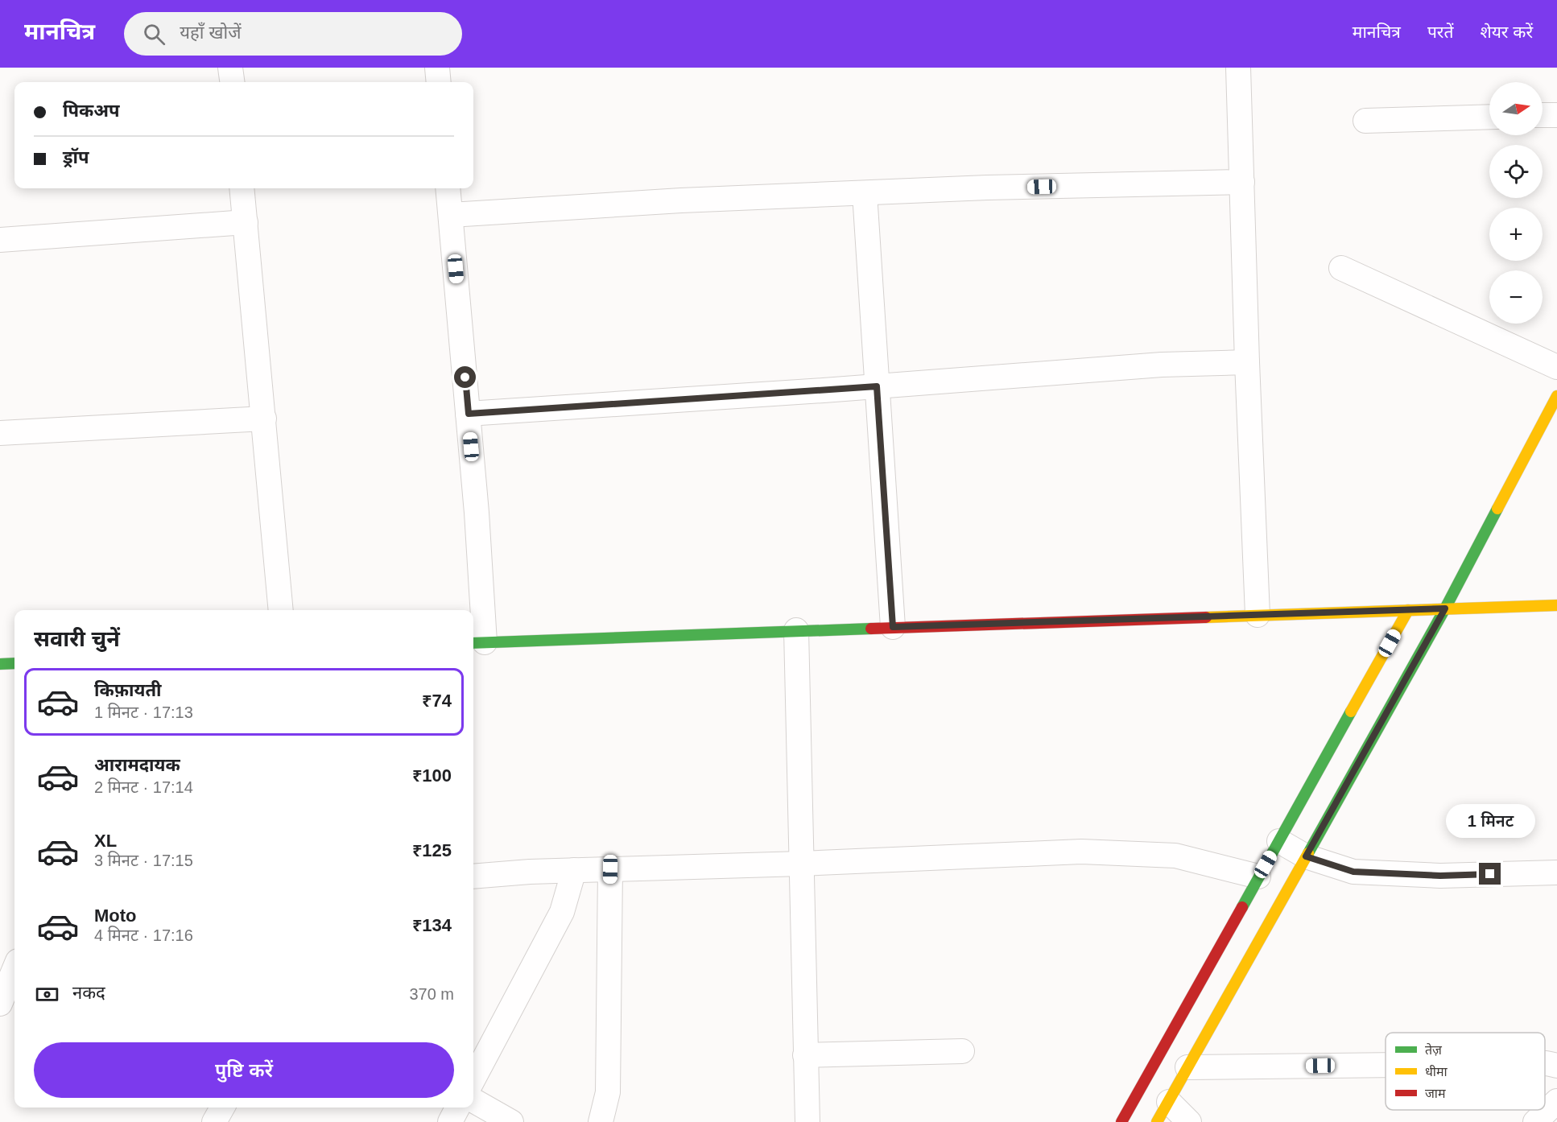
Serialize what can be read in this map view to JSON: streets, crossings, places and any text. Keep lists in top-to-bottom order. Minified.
{"legend":["तेज़","धीमा","जाम"],"north":"right","page":{"header":"मानचित्र","search":"यहाँ खोजें","nav":["मानचित्र","परतें","शेयर करें"],"map_buttons":["+","−"],"banner":["पिकअप","ड्रॉप"],"heading":"सवारी चुनें","list":[{"name":"किफ़ायती","note":"1 मिनट · 17:13","value":"₹74"},{"name":"आरामदायक","note":"2 मिनट · 17:14","value":"₹100"},{"name":"XL","note":"3 मिनट · 17:15","value":"₹125"},{"name":"Moto","note":"4 मिनट · 17:16","value":"₹134"}],"bubble":"1 मिनट","pay":["नकद","370 m"],"buttons":"पुष्टि करें"}}
